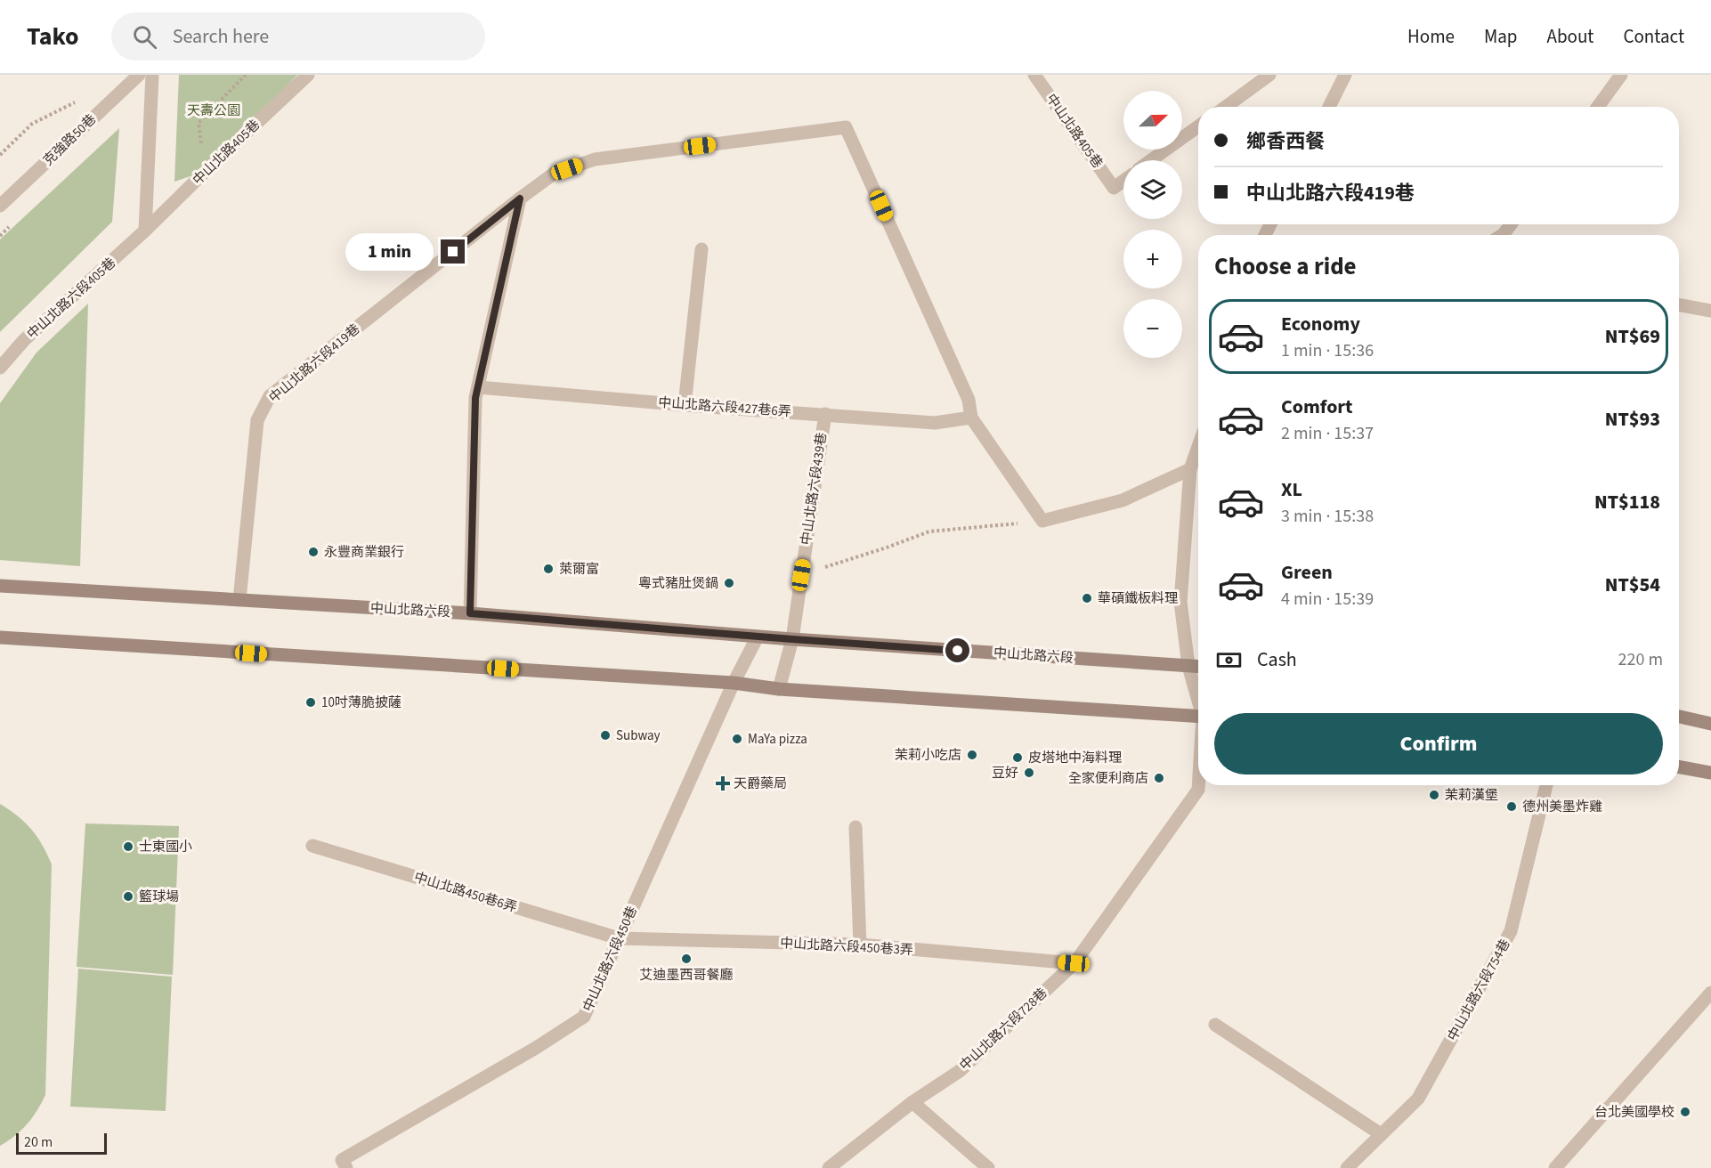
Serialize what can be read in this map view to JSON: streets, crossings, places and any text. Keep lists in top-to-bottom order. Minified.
{"streets":{"main road":["中山北路六段"],"street":["中山北路405巷","克強路50巷","中山北路六段405巷","中山北路六段419巷","中山北路六段427巷6弄","中山北路六段439巷","中山北路450巷6弄","中山北路六段450巷3弄","中山北路六段450巷","中山北路六段754巷","中山北路六段728巷"]},"crossings":[["中山北路405巷","中山北路六段405巷"],["中山北路六段419巷","中山北路六段427巷6弄"],["中山北路六段419巷","中山北路六段"],["中山北路六段427巷6弄","中山北路六段439巷"],["中山北路六段439巷","中山北路六段"],["中山北路六段","中山北路六段450巷"],["中山北路450巷6弄","中山北路六段450巷3弄"],["中山北路450巷6弄","中山北路六段450巷"],["中山北路六段450巷3弄","中山北路六段450巷"],["中山北路六段450巷3弄","中山北路六段728巷"]],"parks":["天壽公園"],"places":{"other":["永豐商業銀行","萊爾富","粵式豬肚煲鍋","華碩鐵板料理","10吋薄脆披薩","Subway","MaYa pizza","茉莉小吃店","皮塔地中海料理","豆好","全家便利商店","茉莉漢堡","德州美墨炸雞","士東國小","籃球場","艾迪墨西哥餐廳","台北美國學校"],"health":["天爵藥局"]},"scale_bar":"20 m","north":"right","page":{"header":"Tako","search":"Search here","nav":["Home","Map","About","Contact"],"map_buttons":["+","−"],"banner":["鄉香西餐","中山北路六段419巷"],"bubble":"1 min","heading":"Choose a ride","list":[{"name":"Economy","note":"1 min · 15:36","value":"NT$69"},{"name":"Comfort","note":"2 min · 15:37","value":"NT$93"},{"name":"XL","note":"3 min · 15:38","value":"NT$118"},{"name":"Green","note":"4 min · 15:39","value":"NT$54"}],"pay":["Cash","220 m"],"buttons":"Confirm","scale":"20 m"}}
